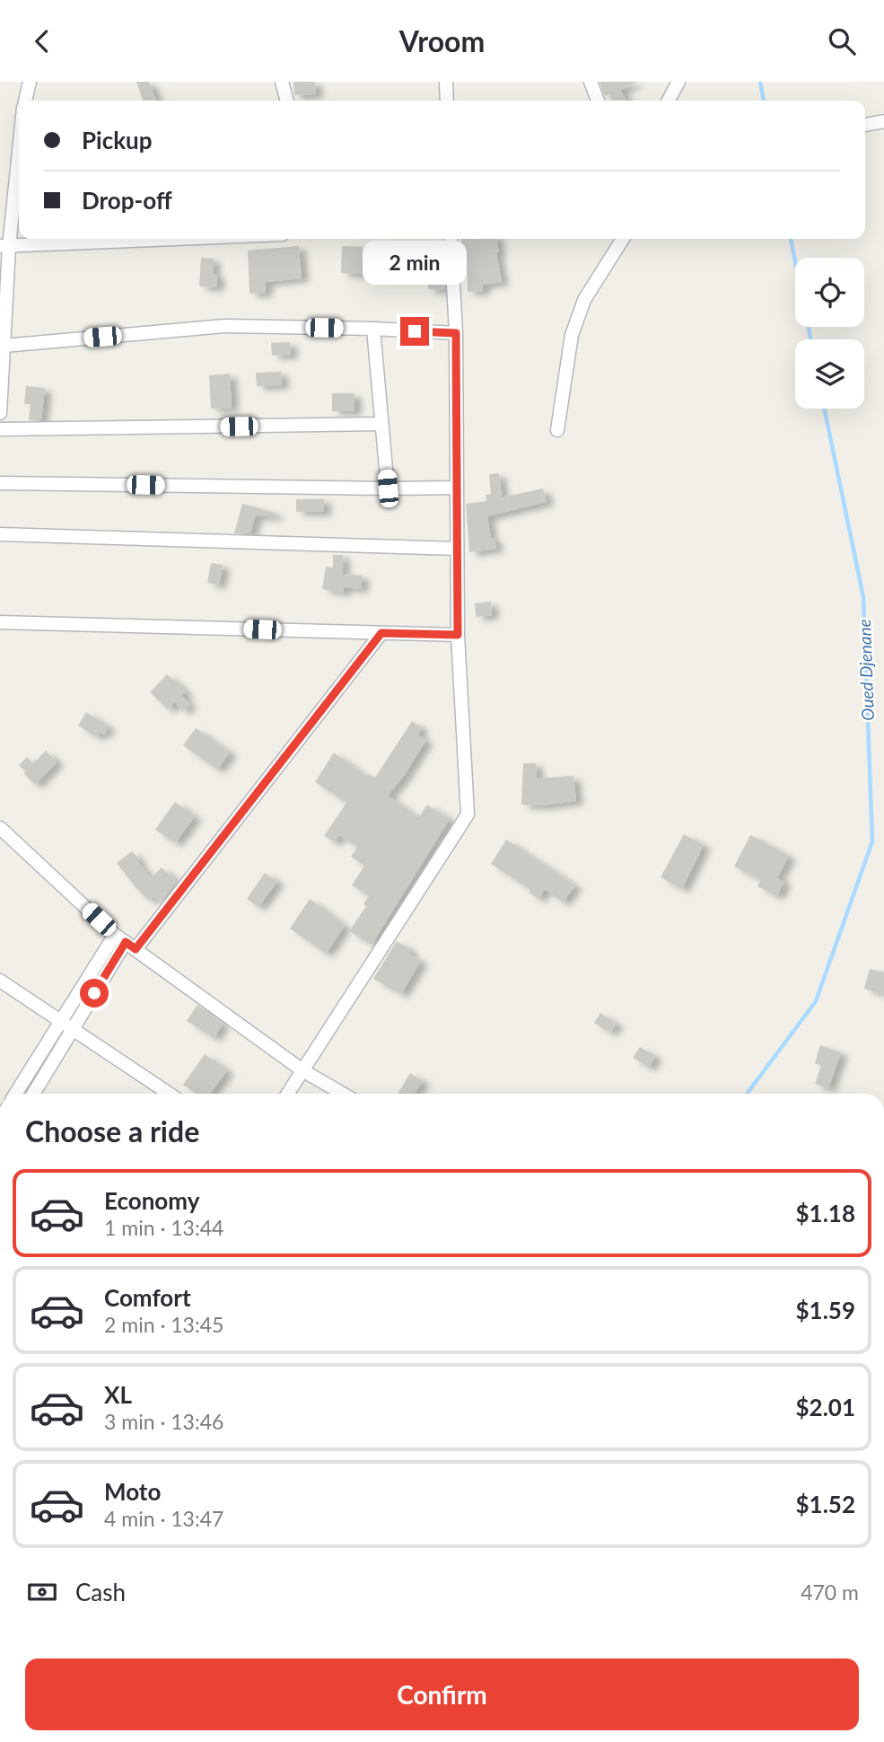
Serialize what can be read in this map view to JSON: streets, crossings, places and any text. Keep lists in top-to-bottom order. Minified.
{"water":["Oued Djenane"],"page":{"header":"Vroom","banner":["Pickup","Drop-off"],"bubble":"2 min","heading":"Choose a ride","list":[{"name":"Economy","note":"1 min · 13:44","value":"$1.18"},{"name":"Comfort","note":"2 min · 13:45","value":"$1.59"},{"name":"XL","note":"3 min · 13:46","value":"$2.01"},{"name":"Moto","note":"4 min · 13:47","value":"$1.52"}],"pay":["Cash","470 m"],"buttons":"Confirm"}}
